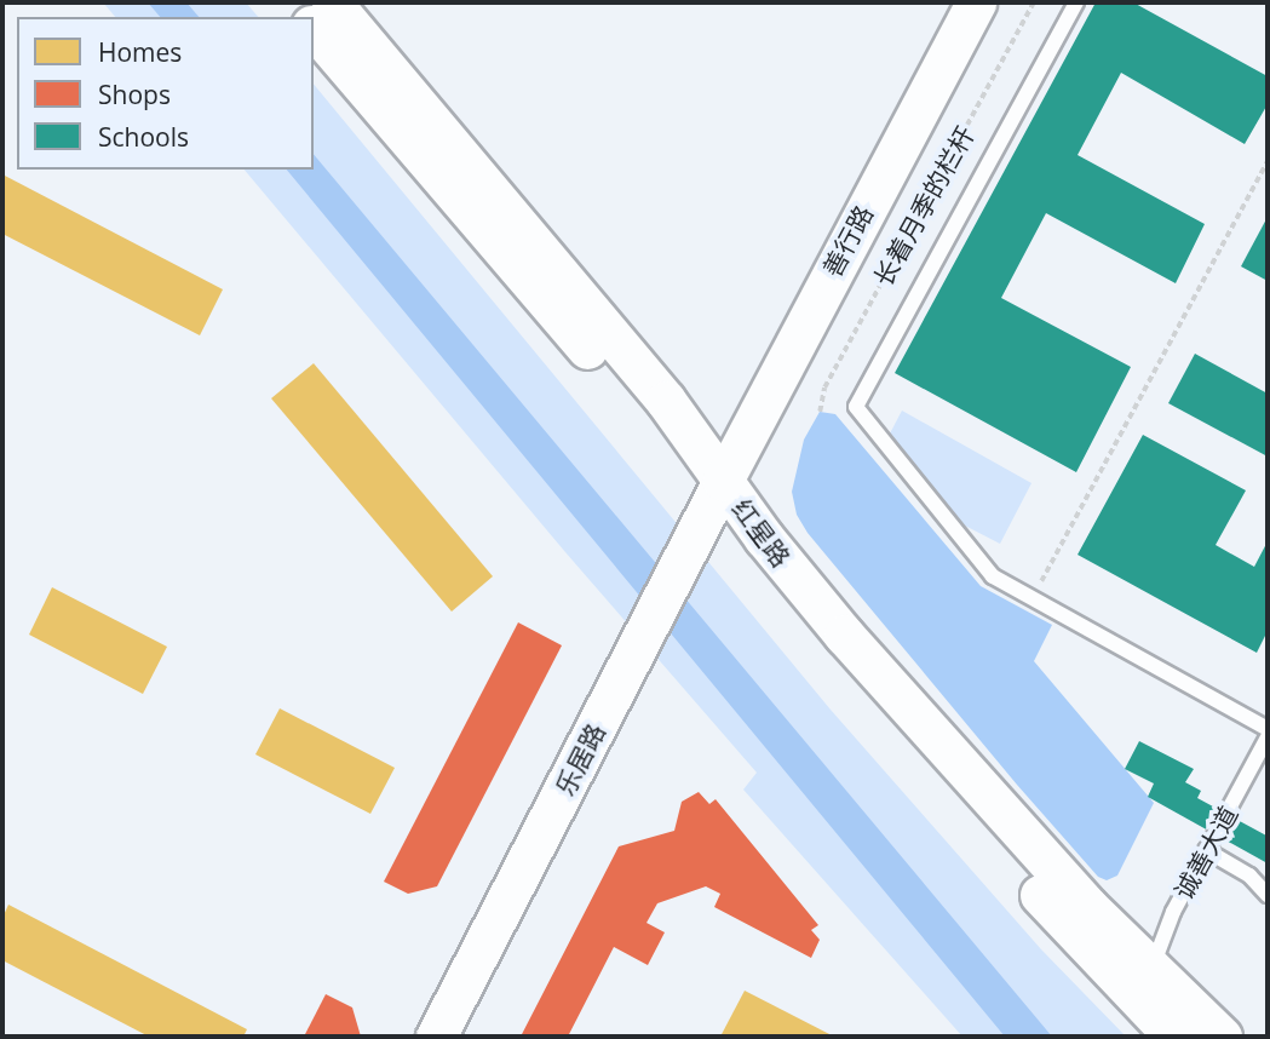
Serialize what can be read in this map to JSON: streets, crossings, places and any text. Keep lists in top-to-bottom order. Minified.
{"streets":{"main road":["善行路","红星路","乐居路"],"lane":["诚善大道"],"path":["长着月季的栏杆"]},"crossings":[["善行路","红星路"],["善行路","乐居路"],["红星路","乐居路"],["红星路","诚善大道"]],"legend":["Homes","Shops","Schools"]}
